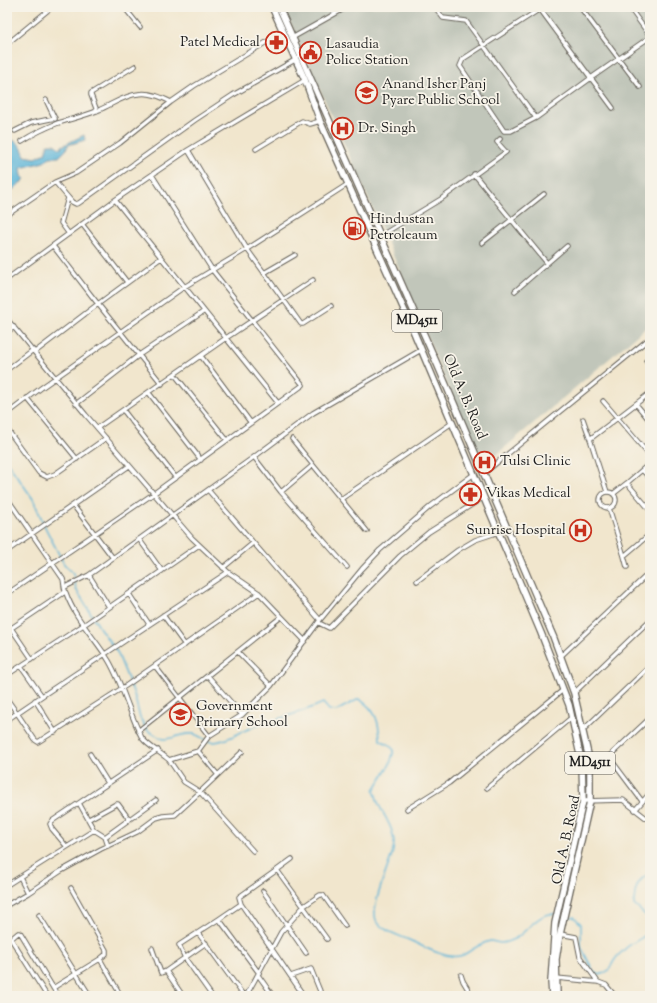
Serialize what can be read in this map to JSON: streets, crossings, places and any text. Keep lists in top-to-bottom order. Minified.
{"streets":{"main road":["MD4511","Old A. B. Road"]},"places":{"pharmacy":["Patel Medical","Vikas Medical"],"public building":["Lasaudia Police Station"],"school or university":["Anand Isher Panj Pyare Public School","Government Primary School"],"hospital":["Dr. Singh","Tulsi Clinic","Sunrise Hospital"],"fuel station":["Hindustan Petroleaum"]}}
